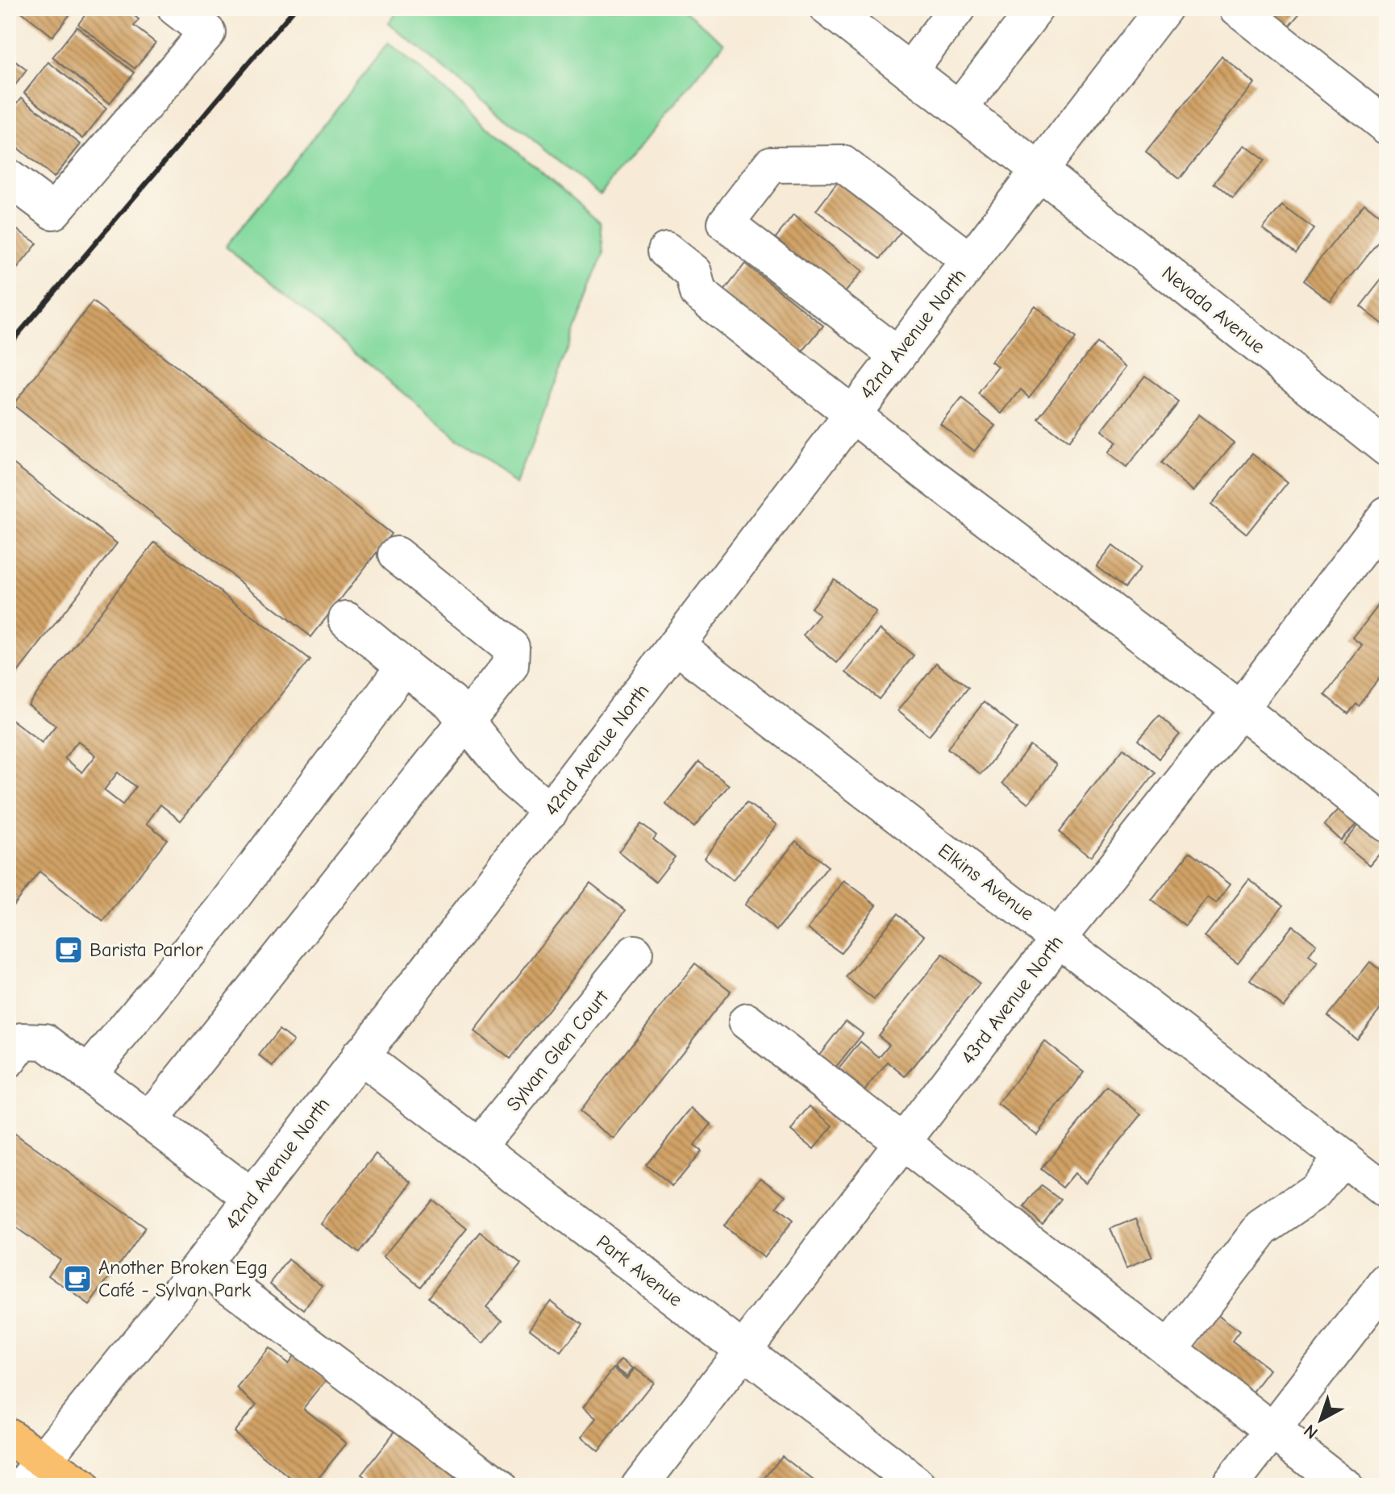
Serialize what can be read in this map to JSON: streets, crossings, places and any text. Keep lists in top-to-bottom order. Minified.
{"streets":{"street":["Nevada Avenue","42nd Avenue North","Elkins Avenue","43rd Avenue North","Sylvan Glen Court","Park Avenue"]},"crossings":[["Nevada Avenue","42nd Avenue North"],["42nd Avenue North","Elkins Avenue"],["42nd Avenue North","Park Avenue"],["Elkins Avenue","43rd Avenue North"],["43rd Avenue North","Park Avenue"],["Sylvan Glen Court","Park Avenue"]],"places":{"cafe":["Barista Parlor","Another Broken Egg Café - Sylvan Park"]},"north":"bottom left"}
